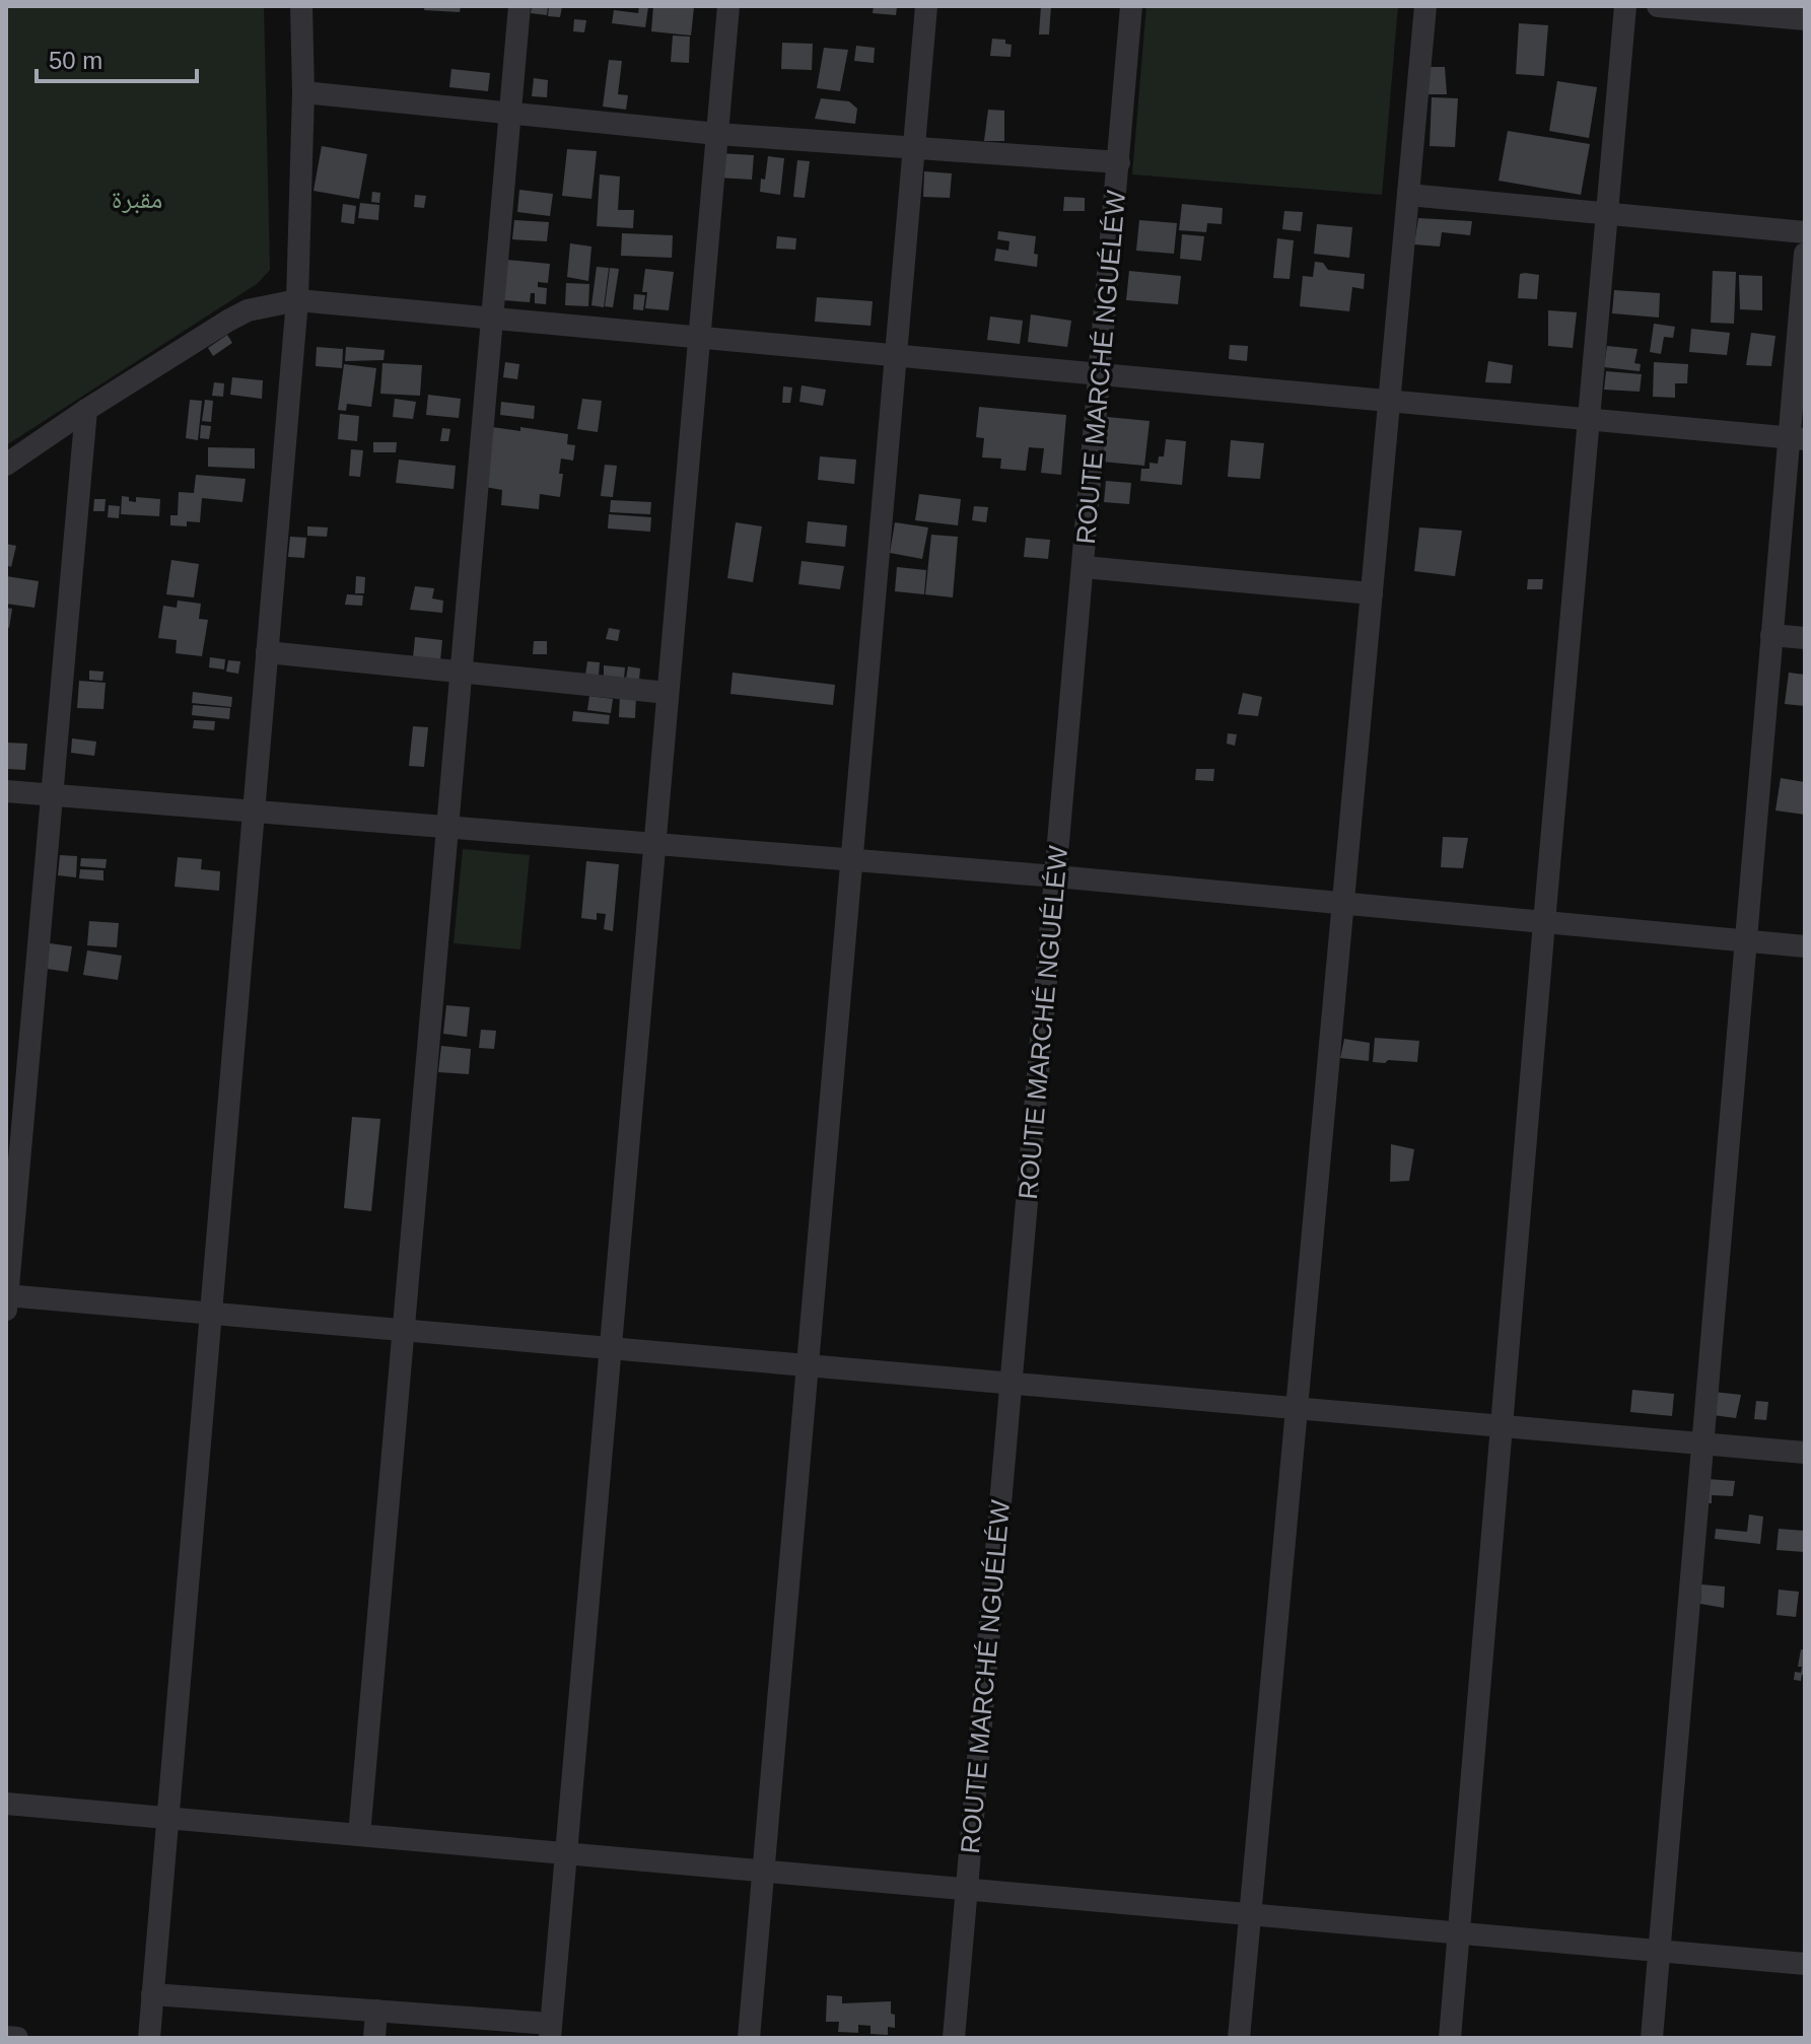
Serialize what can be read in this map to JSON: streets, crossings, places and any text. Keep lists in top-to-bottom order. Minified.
{"streets":{"street":["ROUTE MARCHÉ NGUÉLÉW"]},"parks":["مقبرة"],"scale_bar":"50 m"}
